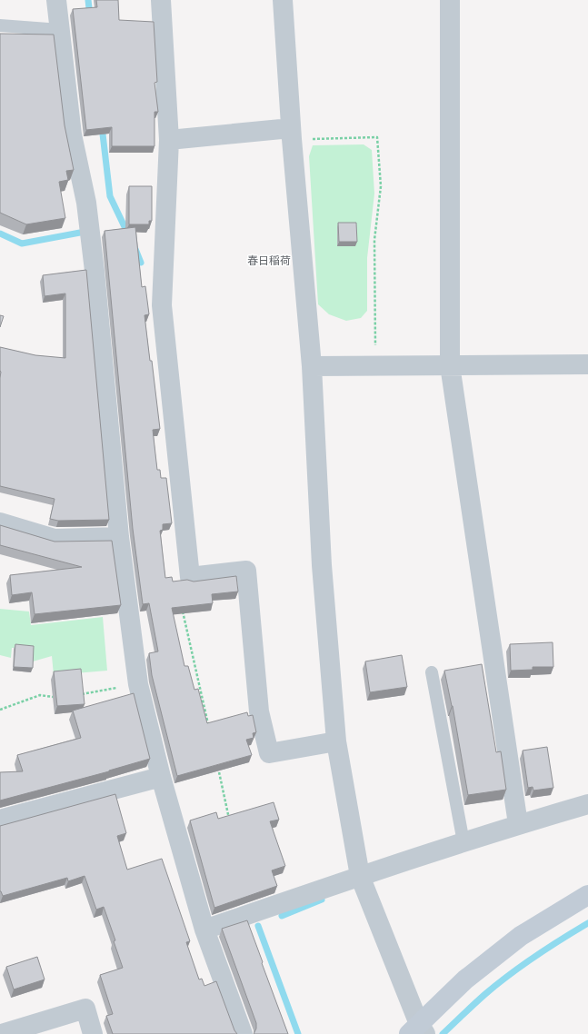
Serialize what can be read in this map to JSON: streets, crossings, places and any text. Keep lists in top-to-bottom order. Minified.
{"districts":["春日稲荷"]}
